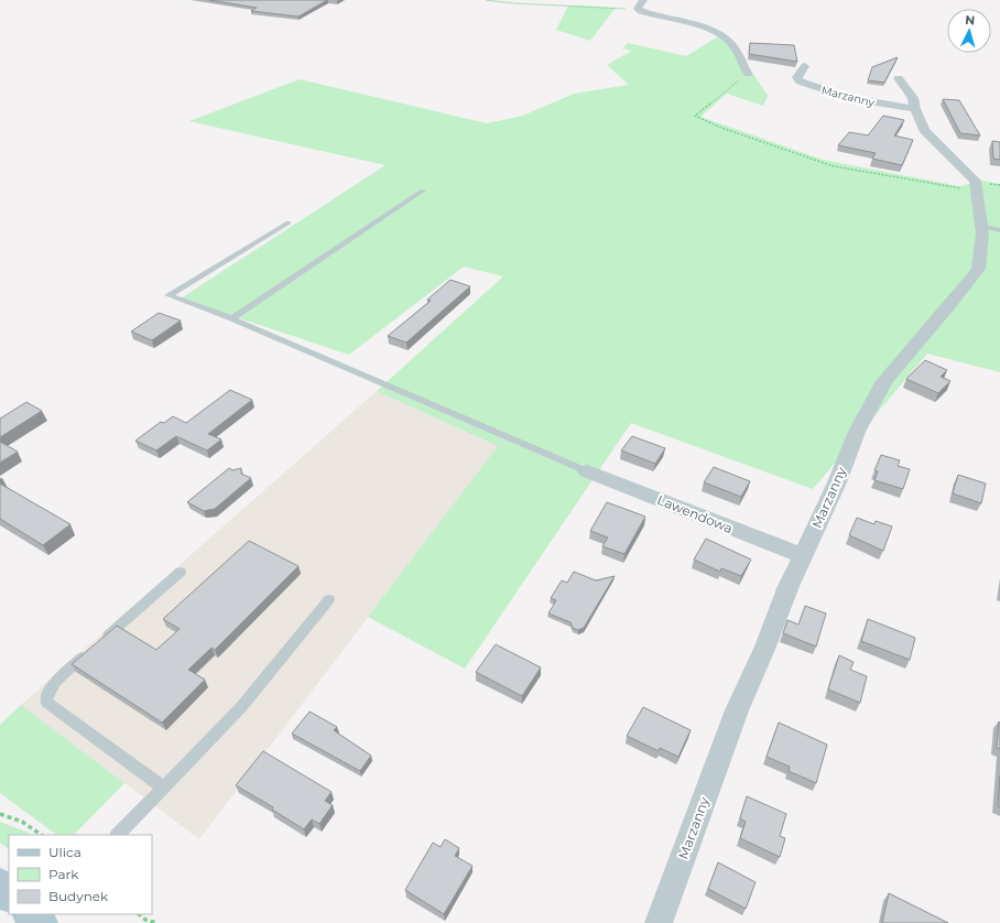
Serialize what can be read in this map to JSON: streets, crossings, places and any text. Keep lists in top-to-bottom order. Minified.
{"streets":{"street":["Marzanny","Lawendowa"]},"crossings":[["Marzanny","Lawendowa"]],"legend":["Ulica","Park","Budynek"],"north":"top"}
